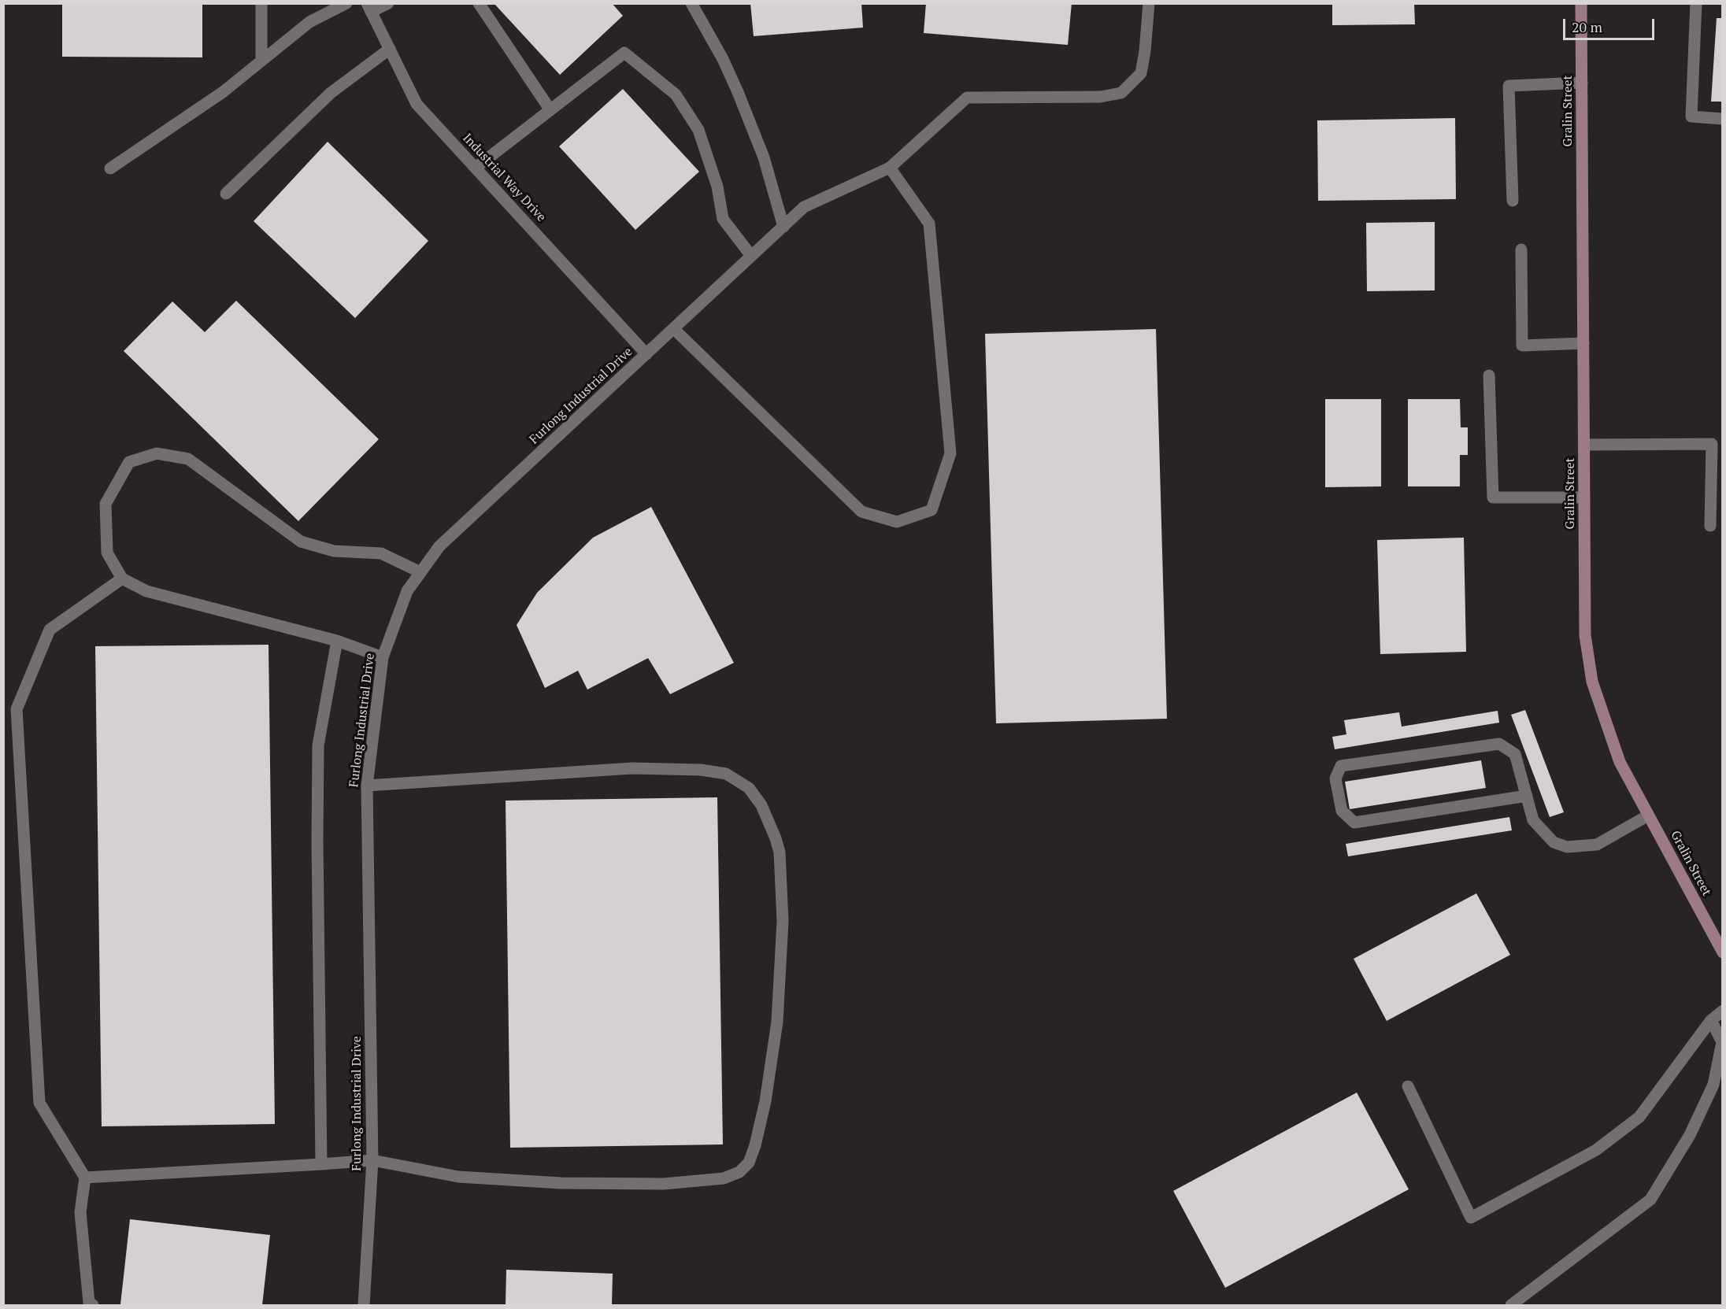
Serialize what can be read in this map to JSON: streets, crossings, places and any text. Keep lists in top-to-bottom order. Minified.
{"streets":{"street":["Gralin Street","Industrial Way Drive","Furlong Industrial Drive"]},"crossings":[["Industrial Way Drive","Furlong Industrial Drive"]],"scale_bar":"20 m"}
